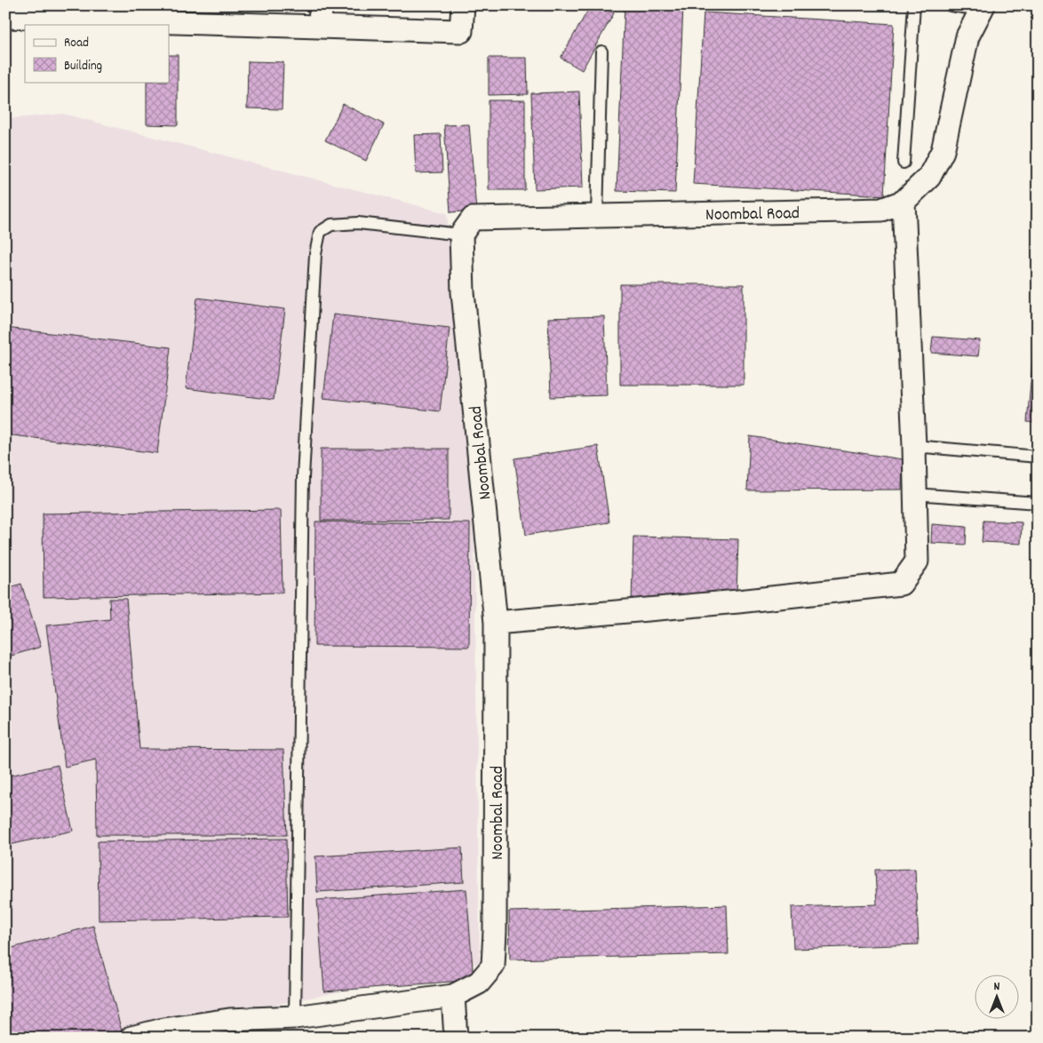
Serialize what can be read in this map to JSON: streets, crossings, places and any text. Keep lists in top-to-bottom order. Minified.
{"streets":{"street":["Noombal Road"]},"legend":["Road","Building"],"north":"top"}
